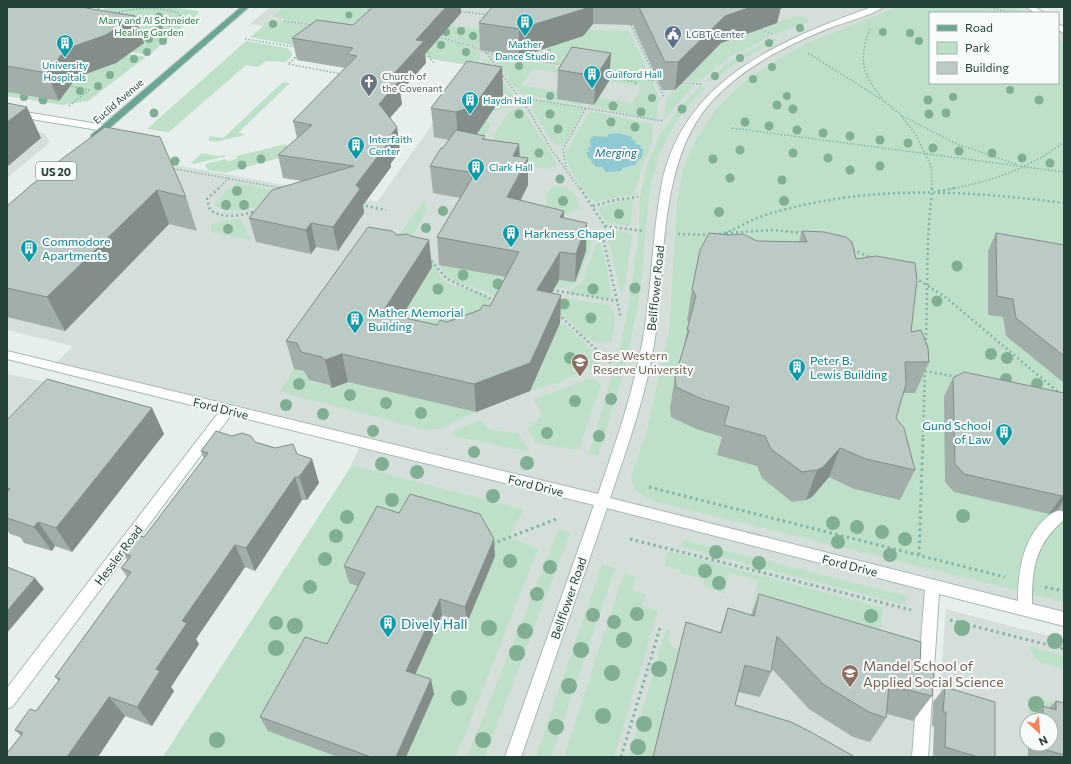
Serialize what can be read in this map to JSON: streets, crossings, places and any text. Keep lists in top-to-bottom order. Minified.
{"streets":{"main road":["Euclid Avenue"],"street":["Bellflower Road","Ford Drive","Hessler Road"]},"crossings":[["Bellflower Road","Ford Drive"],["Ford Drive","Hessler Road"]],"water":["Merging"],"parks":["Mary and Al Schneider Healing Garden"],"places":{"building":["Mather Dance Studio","University Hospitals","Guilford Hall","Haydn Hall","Interfaith Center","Clark Hall","Harkness Chapel","Commodore Apartments","Mather Memorial Building","Peter B. Lewis Building","Gund School of Law","Dively Hall"],"public building":["LGBT Center"],"church":["Church of the Covenant"],"school or university":["Case Western Reserve University","Mandel School of Applied Social Science"]},"legend":["Road","Park","Building"],"north":"bottom right"}
